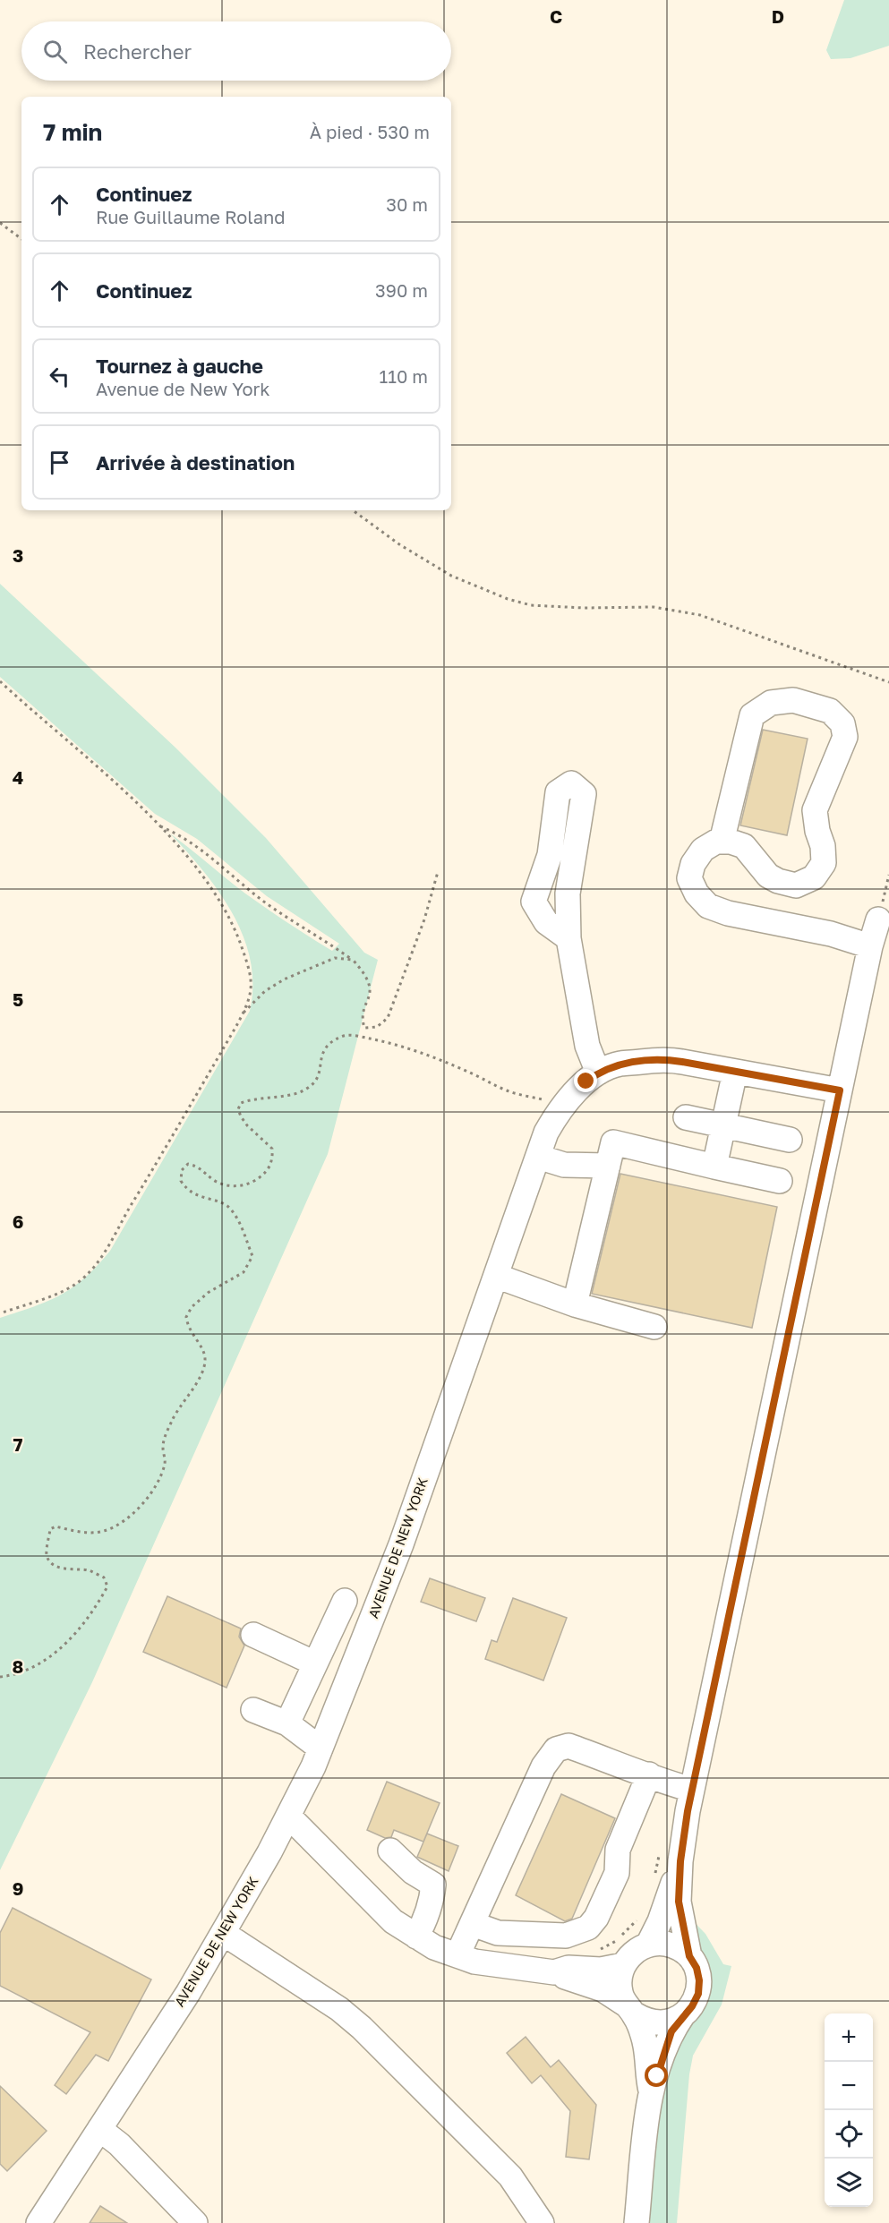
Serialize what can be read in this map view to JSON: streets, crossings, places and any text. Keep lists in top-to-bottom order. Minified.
{"streets":{"street":["AVENUE DE NEW YORK"]},"page":{"search":"Rechercher","heading":["7 min","À pied · 530 m"],"list":[["Continuez","Rue Guillaume Roland","30 m"],["Continuez","390 m"],["Tournez à gauche","Avenue de New York","110 m"],"Arrivée à destination"],"map_buttons":["+","−"]},"grid":{"columns":["C","D"],"rows":["3","4","5","6","7","8","9"]}}
